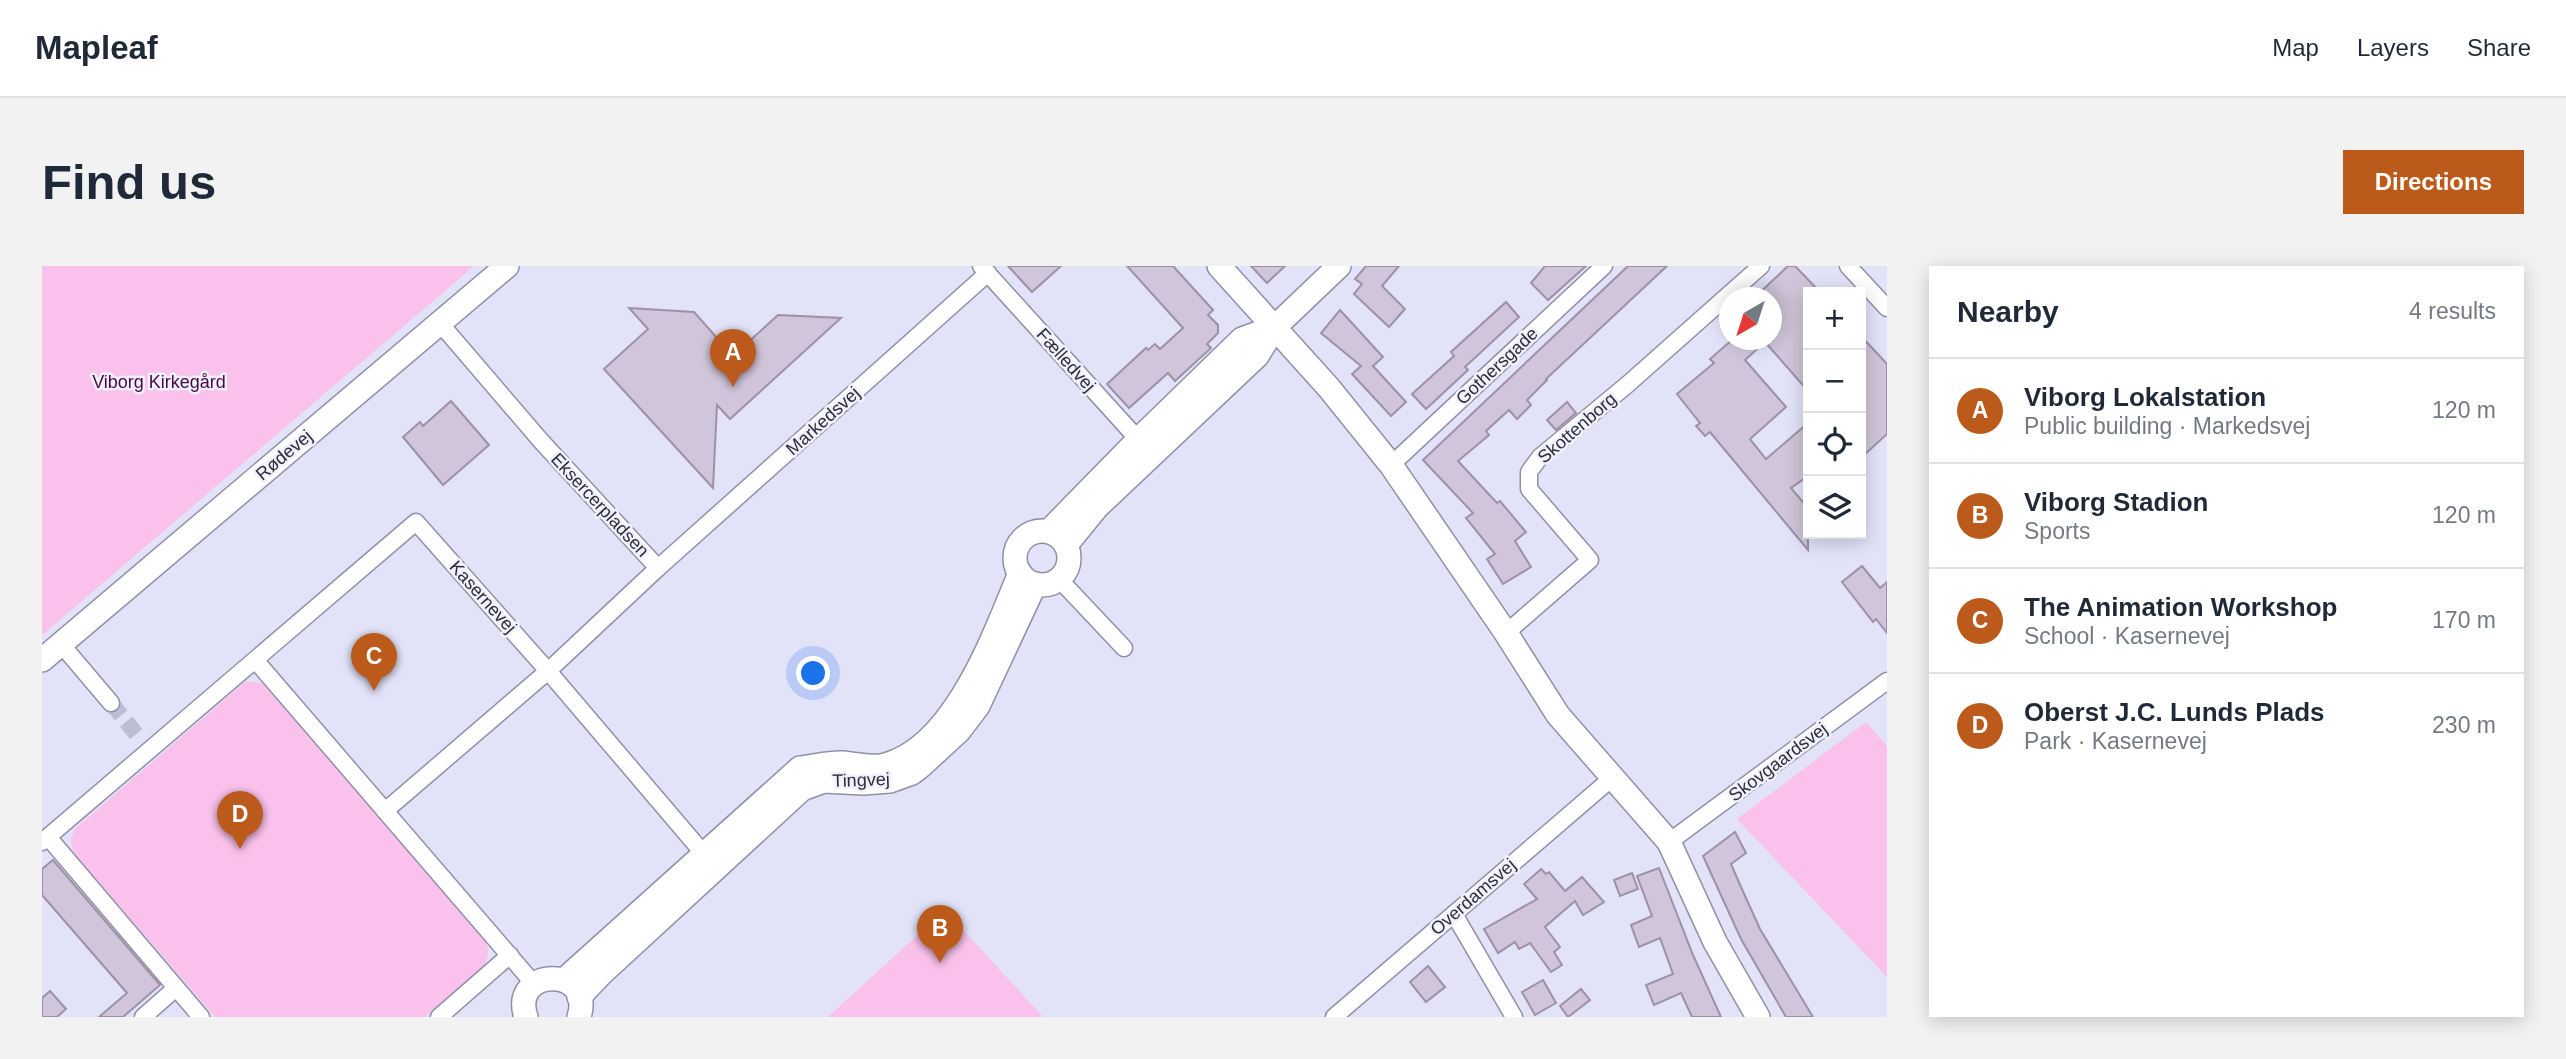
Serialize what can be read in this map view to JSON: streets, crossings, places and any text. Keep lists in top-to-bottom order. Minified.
{"streets":{"street":["Fælledvej","Gothersgade","Markedsvej","Skottenborg","Rødevej","Eksercerpladsen","Kasernevej","Skovgaardsvej","Tingvej","Overdamsvej"]},"crossings":[["Fælledvej","Markedsvej"],["Markedsvej","Eksercerpladsen"],["Rødevej","Eksercerpladsen"],["Eksercerpladsen","Kasernevej"]],"parks":["Viborg Kirkegård"],"north":"bottom left","page":{"header":"Mapleaf","nav":["Map","Layers","Share"],"buttons":"Directions","title":"Find us","heading":["Nearby","4 results"],"map_buttons":["+","−"],"pins":["A","C","D","B"],"list":[{"mark":"A","name":"Viborg Lokalstation","note":"Public building · Markedsvej","value":"120 m"},{"mark":"B","name":"Viborg Stadion","note":"Sports","value":"120 m"},{"mark":"C","name":"The Animation Workshop","note":"School · Kasernevej","value":"170 m"},{"mark":"D","name":"Oberst J.C. Lunds Plads","note":"Park · Kasernevej","value":"230 m"}]}}
